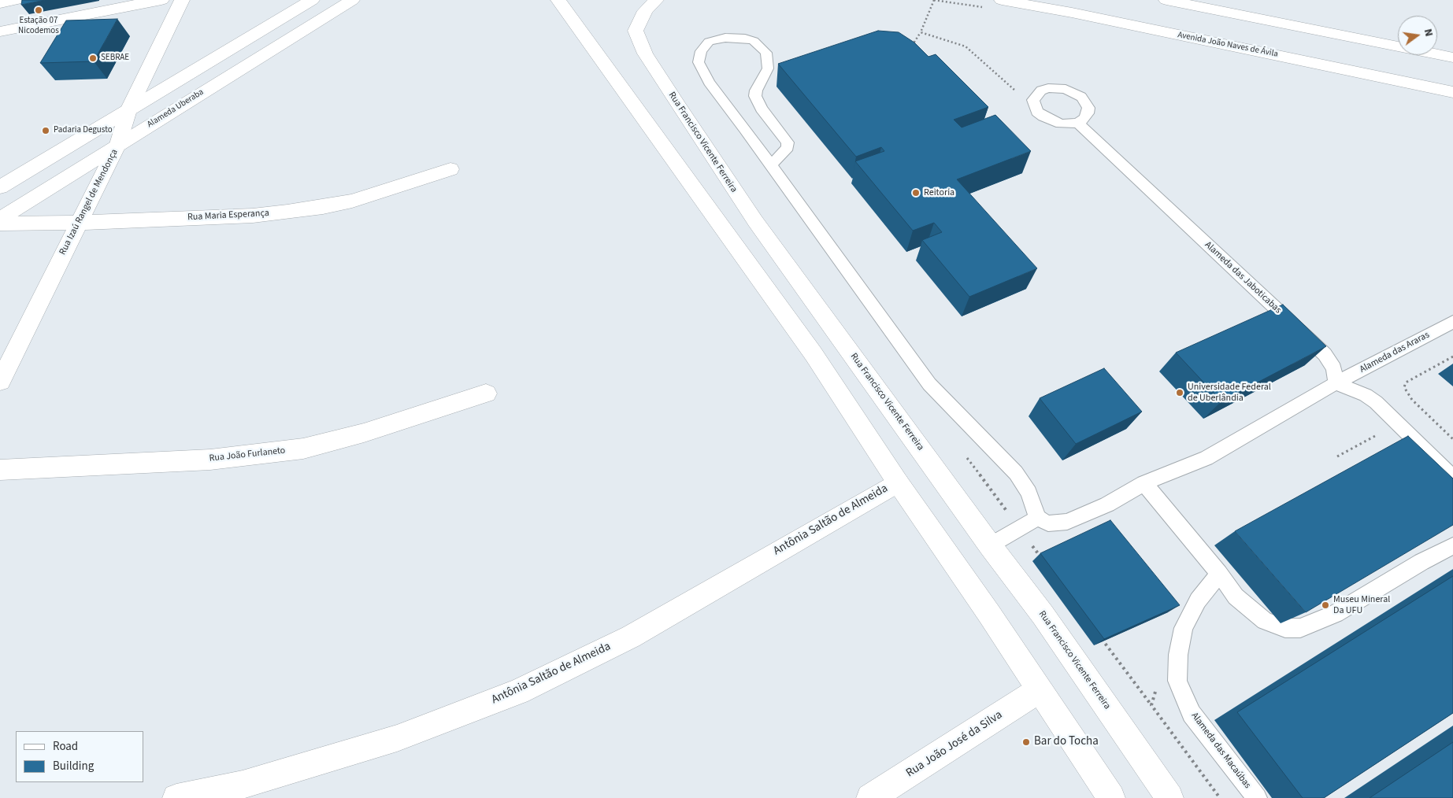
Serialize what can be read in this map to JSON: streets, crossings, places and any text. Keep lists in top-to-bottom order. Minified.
{"streets":{"main road":["Avenida João Naves de Ávila","Alameda Uberaba","Rua Francisco Vicente Ferreira","Rua Izaú Rangel de Mendonça","Rua Maria Esperança","Rua João Furlaneto","Antônia Saltão de Almeida","Rua João José da Silva"],"lane":["Alameda das Jaboticabas","Alameda das Araras","Alameda das Macaúbas"]},"crossings":[["Alameda Uberaba","Rua Izaú Rangel de Mendonça"],["Rua Izaú Rangel de Mendonça","Rua Maria Esperança"],["Alameda das Jaboticabas","Alameda das Araras"]],"places":["Estação 07 Nicodemos","SEBRAE","Padaria Degusto","Reitoria","Universidade Federal de Uberlândia","Museu Mineral Da UFU","Bar do Tocha"],"legend":["Road","Building"],"north":"right"}
